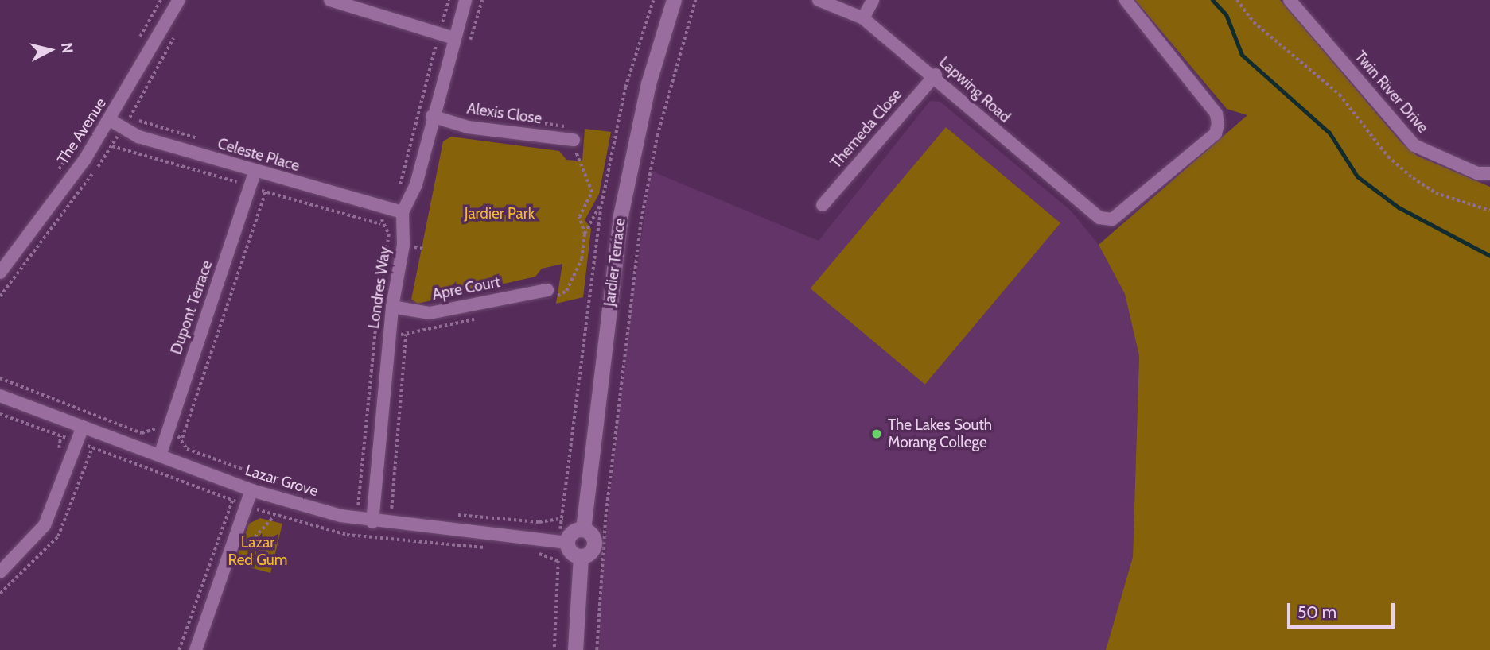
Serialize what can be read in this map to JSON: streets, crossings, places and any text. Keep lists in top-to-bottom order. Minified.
{"streets":{"street":["Lapwing Road","Twin River Drive","Alexis Close","Themeda Close","The Avenue","Celeste Place","Jardier Terrace","Londres Way","Apre Court","Dupont Terrace","Lazar Grove"]},"crossings":[["Lapwing Road","Themeda Close"],["Alexis Close","Londres Way"],["The Avenue","Celeste Place"],["Celeste Place","Londres Way"],["Celeste Place","Dupont Terrace"],["Londres Way","Apre Court"],["Londres Way","Lazar Grove"],["Dupont Terrace","Lazar Grove"]],"parks":["Jardier Park","Lazar Red Gum"],"places":["The Lakes South Morang College"],"scale_bar":"50 m","north":"right"}
